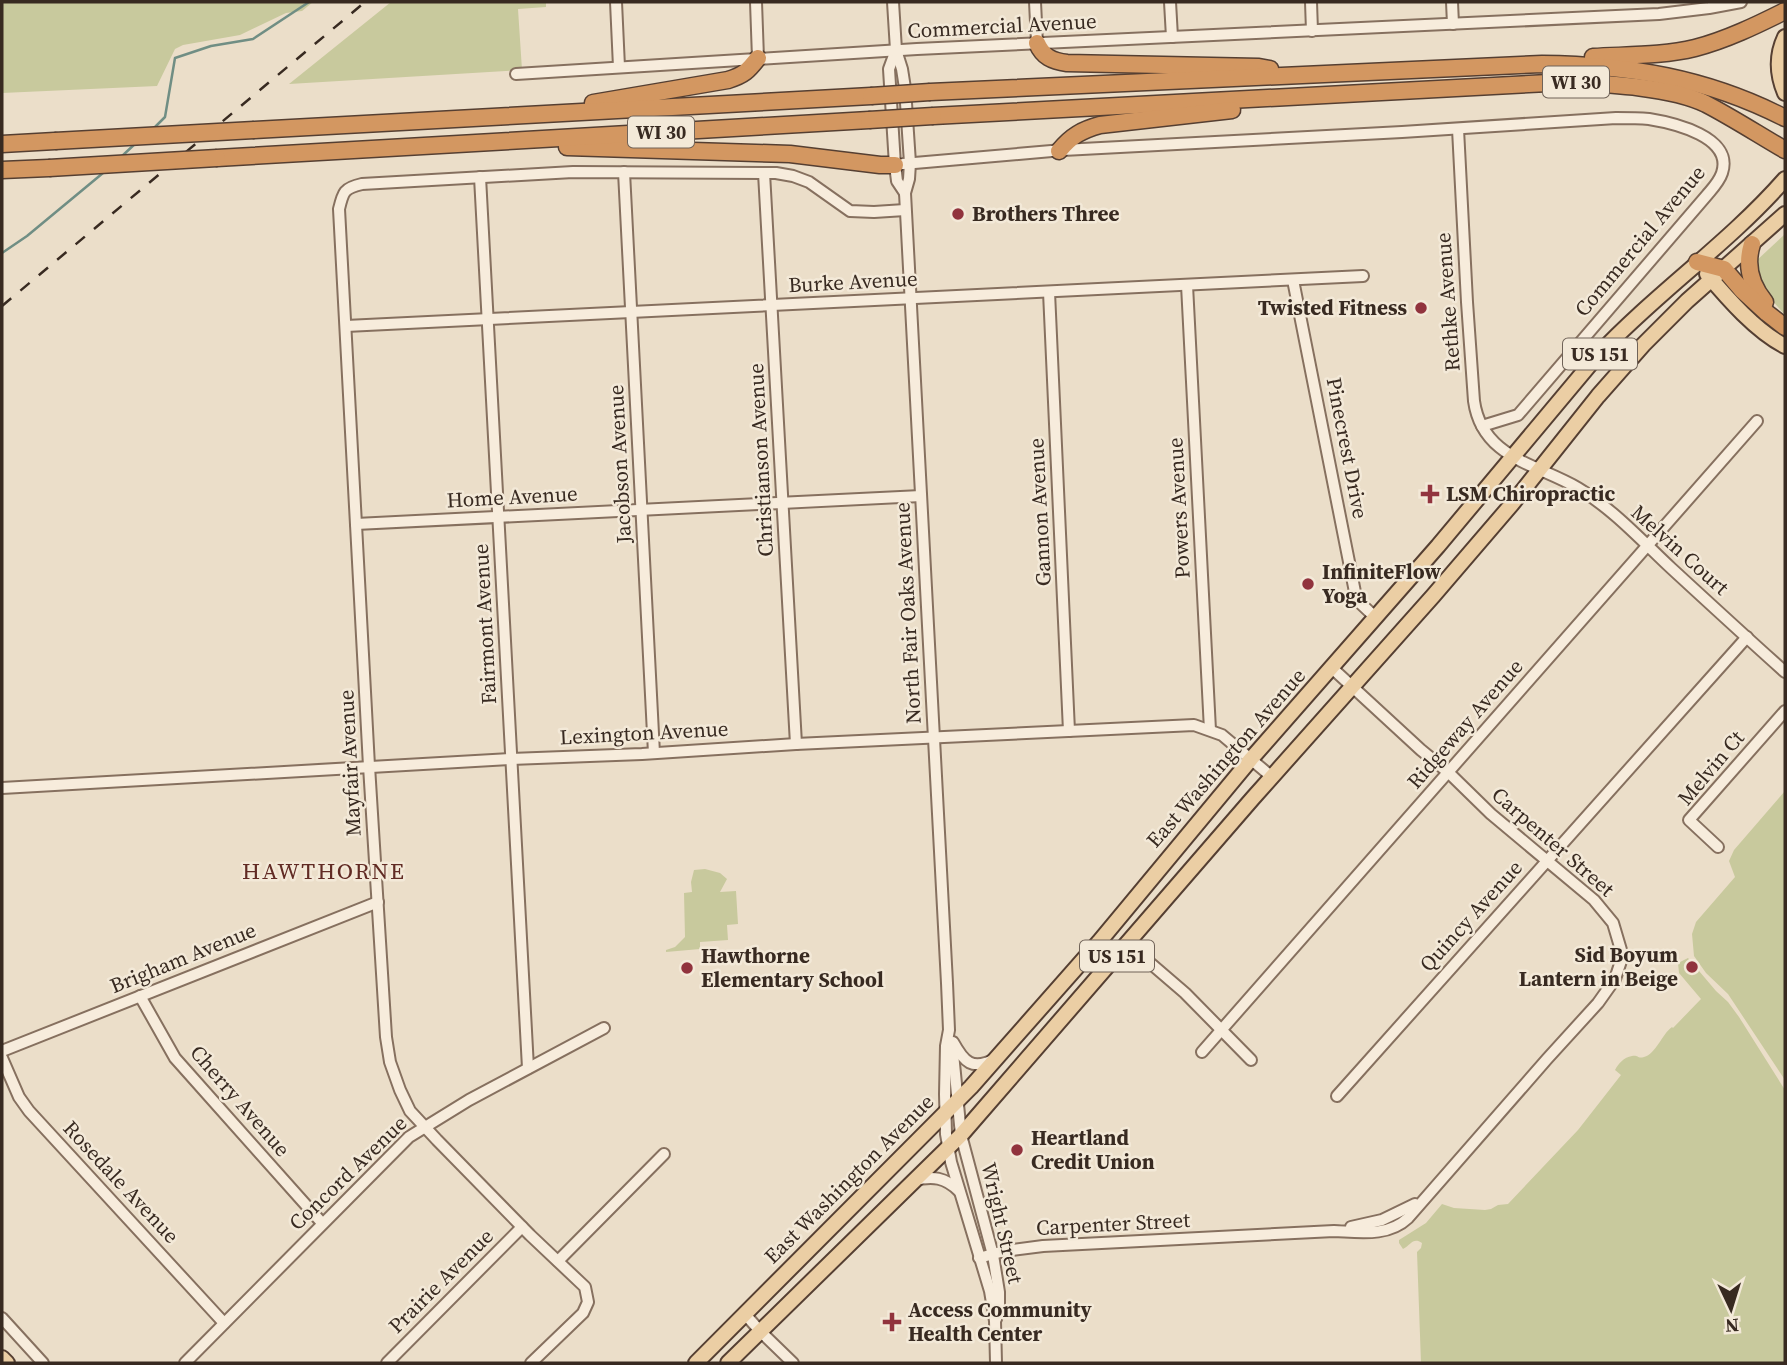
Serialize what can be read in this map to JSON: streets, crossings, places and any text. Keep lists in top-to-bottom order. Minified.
{"streets":{"highway":["WI 30"],"main road":["US 151","East Washington Avenue"],"street":["Commercial Avenue","Burke Avenue","Rethke Avenue","Pinecrest Drive","Christianson Avenue","Jacobson Avenue","Home Avenue","Powers Avenue","Gannon Avenue","Melvin Court","North Fair Oaks Avenue","Fairmont Avenue","Ridgeway Avenue","Lexington Avenue","Mayfair Avenue","Melvin Ct","Carpenter Street","Quincy Avenue","Brigham Avenue","Cherry Avenue","Concord Avenue","Rosedale Avenue","Wright Street","Prairie Avenue"]},"crossings":[["Commercial Avenue","Rethke Avenue"],["Commercial Avenue","North Fair Oaks Avenue"],["Burke Avenue","Pinecrest Drive"],["Burke Avenue","Christianson Avenue"],["Burke Avenue","Jacobson Avenue"],["Burke Avenue","Powers Avenue"],["Burke Avenue","Gannon Avenue"],["Burke Avenue","North Fair Oaks Avenue"],["Burke Avenue","Fairmont Avenue"],["Burke Avenue","Mayfair Avenue"],["Rethke Avenue","Melvin Court"],["Rethke Avenue","East Washington Avenue"],["US 151","Melvin Court"],["US 151","North Fair Oaks Avenue"],["US 151","Lexington Avenue"],["US 151","Carpenter Street"],["US 151","Wright Street"],["Pinecrest Drive","East Washington Avenue"],["Christianson Avenue","Home Avenue"],["Christianson Avenue","Lexington Avenue"],["Jacobson Avenue","Home Avenue"],["Jacobson Avenue","Lexington Avenue"],["Home Avenue","North Fair Oaks Avenue"],["Home Avenue","Fairmont Avenue"],["Home Avenue","Mayfair Avenue"],["Powers Avenue","Lexington Avenue"],["Gannon Avenue","Lexington Avenue"],["Melvin Court","Ridgeway Avenue"],["Melvin Court","East Washington Avenue"],["Melvin Court","Quincy Avenue"],["North Fair Oaks Avenue","Lexington Avenue"],["North Fair Oaks Avenue","East Washington Avenue"],["North Fair Oaks Avenue","Wright Street"],["Fairmont Avenue","Lexington Avenue"],["Fairmont Avenue","Mayfair Avenue"],["Fairmont Avenue","Concord Avenue"],["Ridgeway Avenue","Carpenter Street"],["Lexington Avenue","East Washington Avenue"],["Lexington Avenue","Mayfair Avenue"],["East Washington Avenue","Carpenter Street"],["Mayfair Avenue","Brigham Avenue"],["Mayfair Avenue","Concord Avenue"],["Mayfair Avenue","Prairie Avenue"],["Carpenter Street","Quincy Avenue"],["Carpenter Street","Wright Street"],["Brigham Avenue","Cherry Avenue"],["Cherry Avenue","Concord Avenue"],["Concord Avenue","Rosedale Avenue"]],"districts":["HAWTHORNE"],"places":{"other":["Brothers Three","Twisted Fitness","InfiniteFlow Yoga","Sid Boyum Lantern in Beige","Hawthorne Elementary School","Heartland Credit Union"],"health":["LSM Chiropractic","Access Community Health Center"]},"north":"bottom"}
